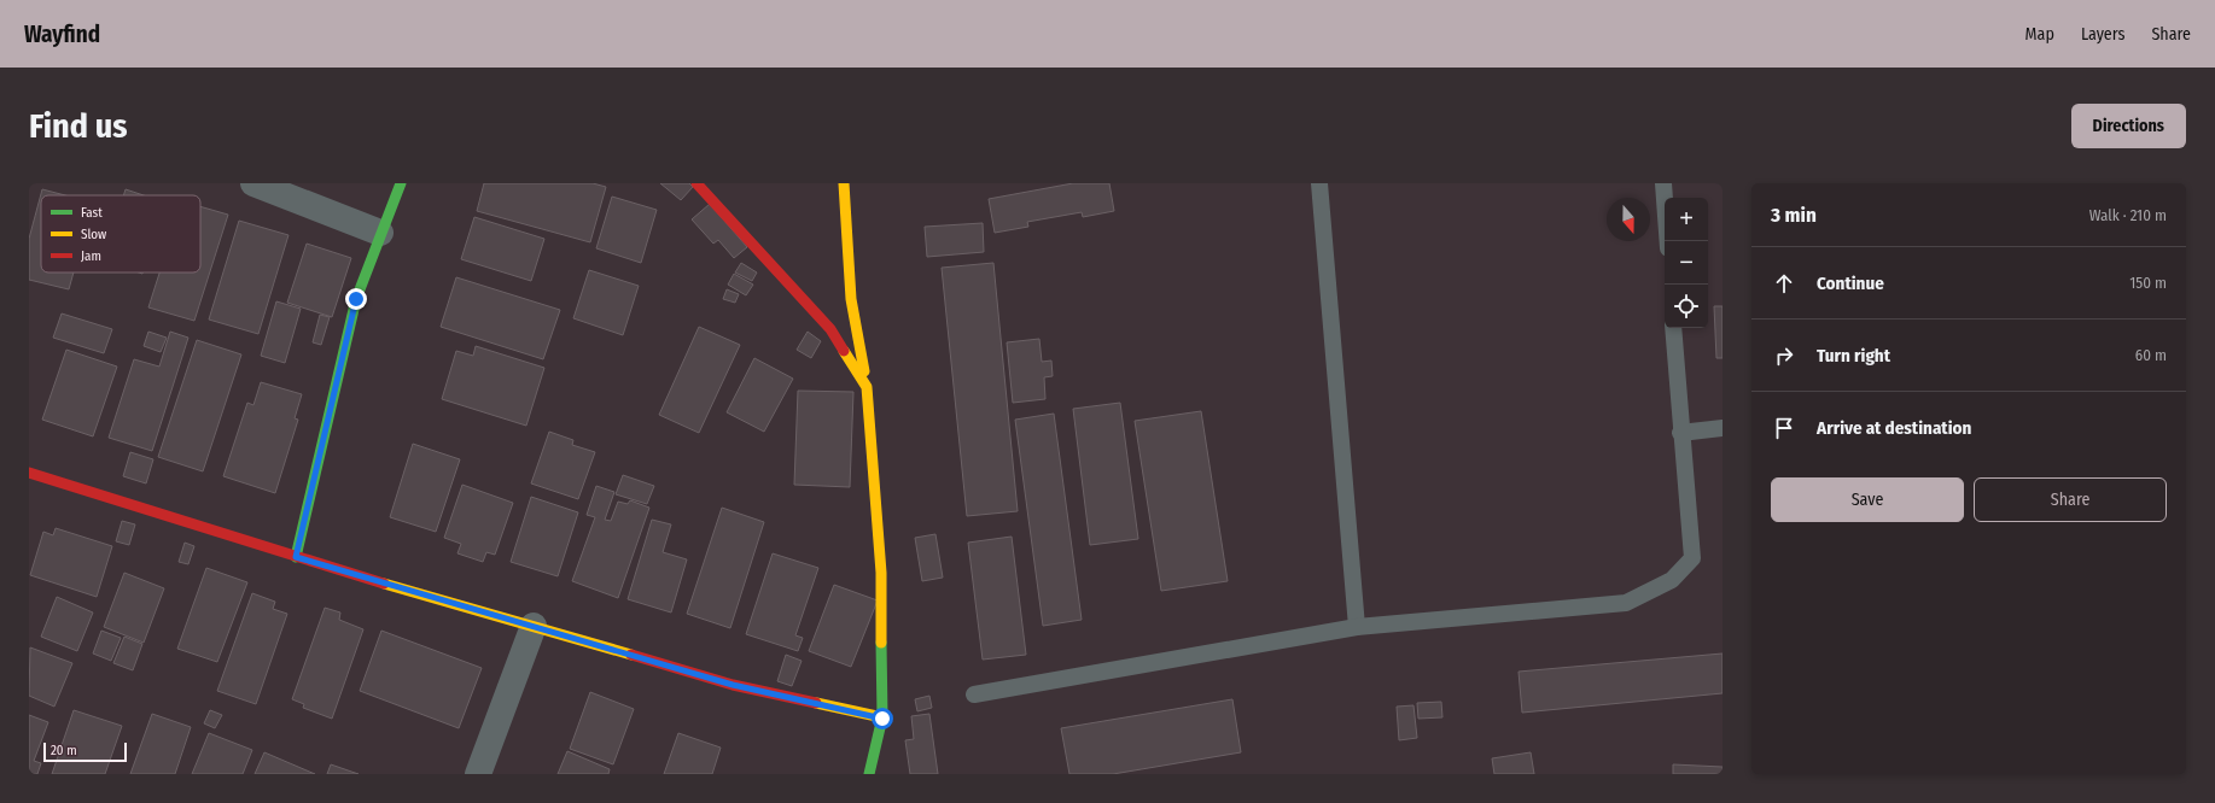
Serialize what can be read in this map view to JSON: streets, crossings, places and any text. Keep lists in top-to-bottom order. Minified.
{"legend":["Fast","Slow","Jam"],"scale_bar":"20 m","north":"bottom","page":{"header":"Wayfind","nav":["Map","Layers","Share"],"buttons":["Directions",["Save","Share"]],"title":"Find us","heading":["3 min","Walk · 210 m"],"map_buttons":["+","−"],"list":[["Continue","150 m"],["Turn right","60 m"],"Arrive at destination"],"scale":"20 m"}}
